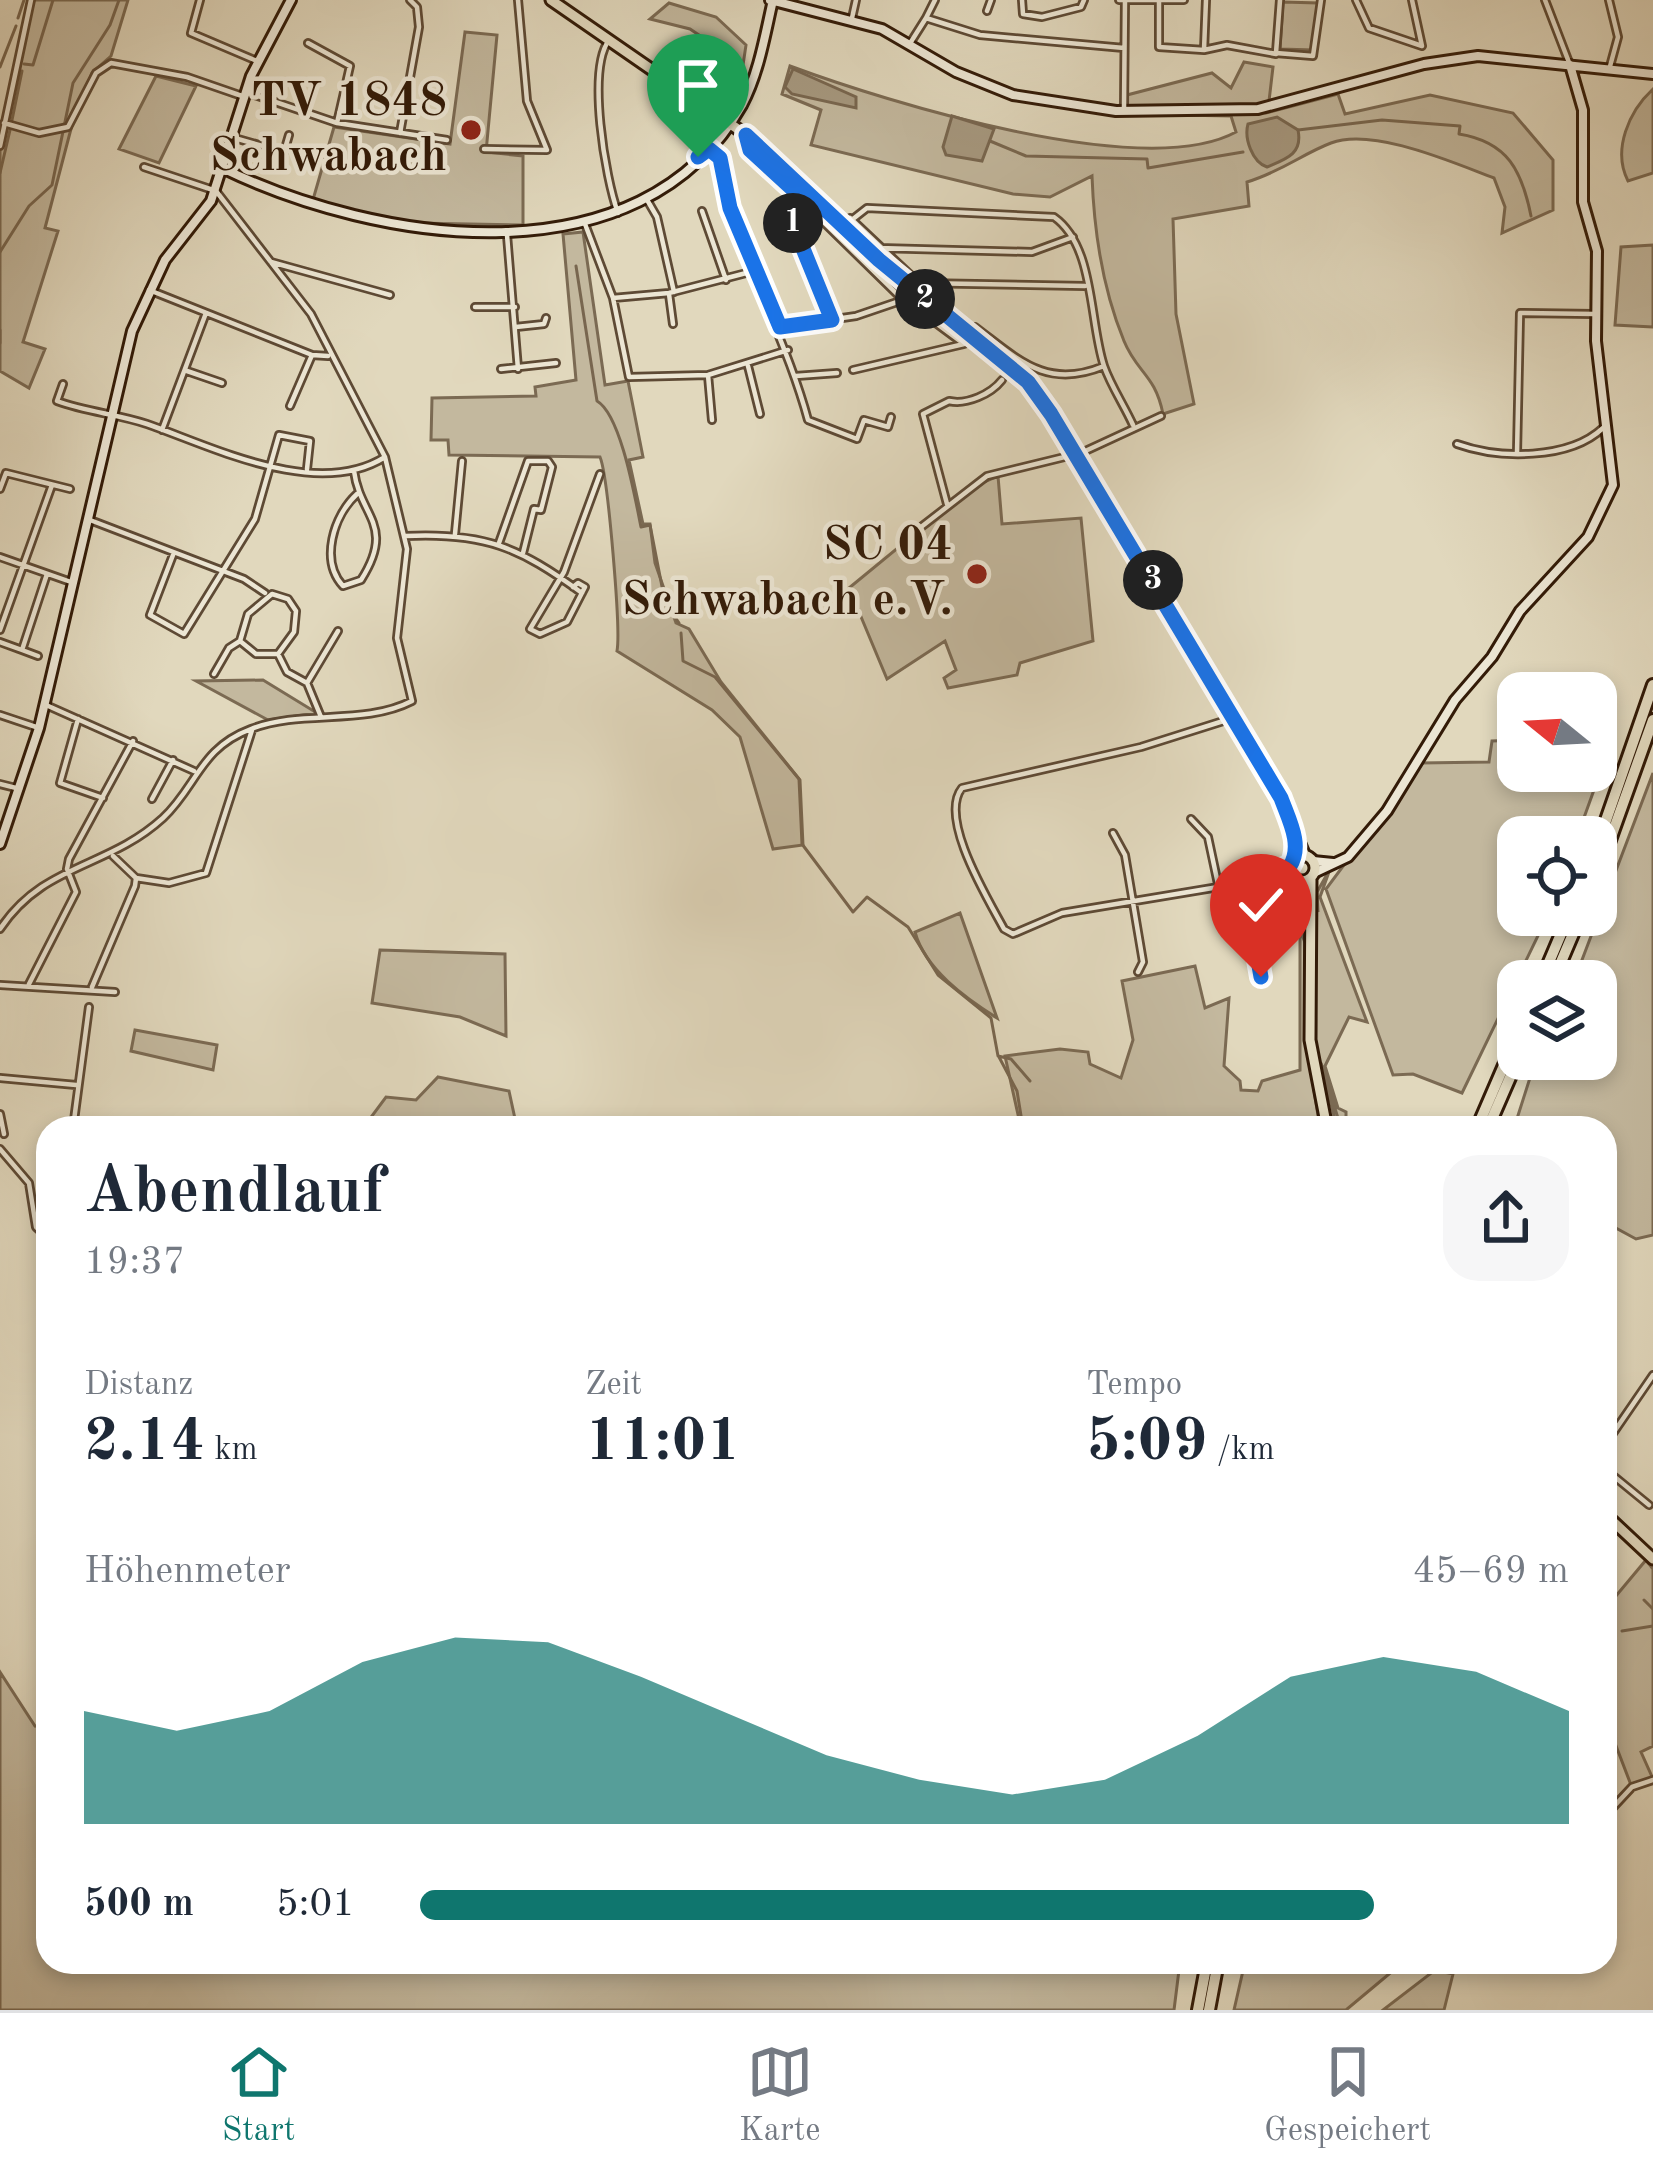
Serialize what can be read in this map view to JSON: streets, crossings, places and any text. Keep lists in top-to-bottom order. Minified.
{"places":["TV 1848 Schwabach","SC 04 Schwabach e.V."],"north":"left","page":{"pins":["1","2","3"],"heading":["Abendlauf","19:37"],"stats":[["Distanz","2.14 km"],["Zeit","11:01"],["Tempo","5:09 /km"]],"chart":["Höhenmeter","45–69 m"],"list":[{"name":"500 m","note":"5:01"}],"tabs":["Start","Karte","Gespeichert"]}}
